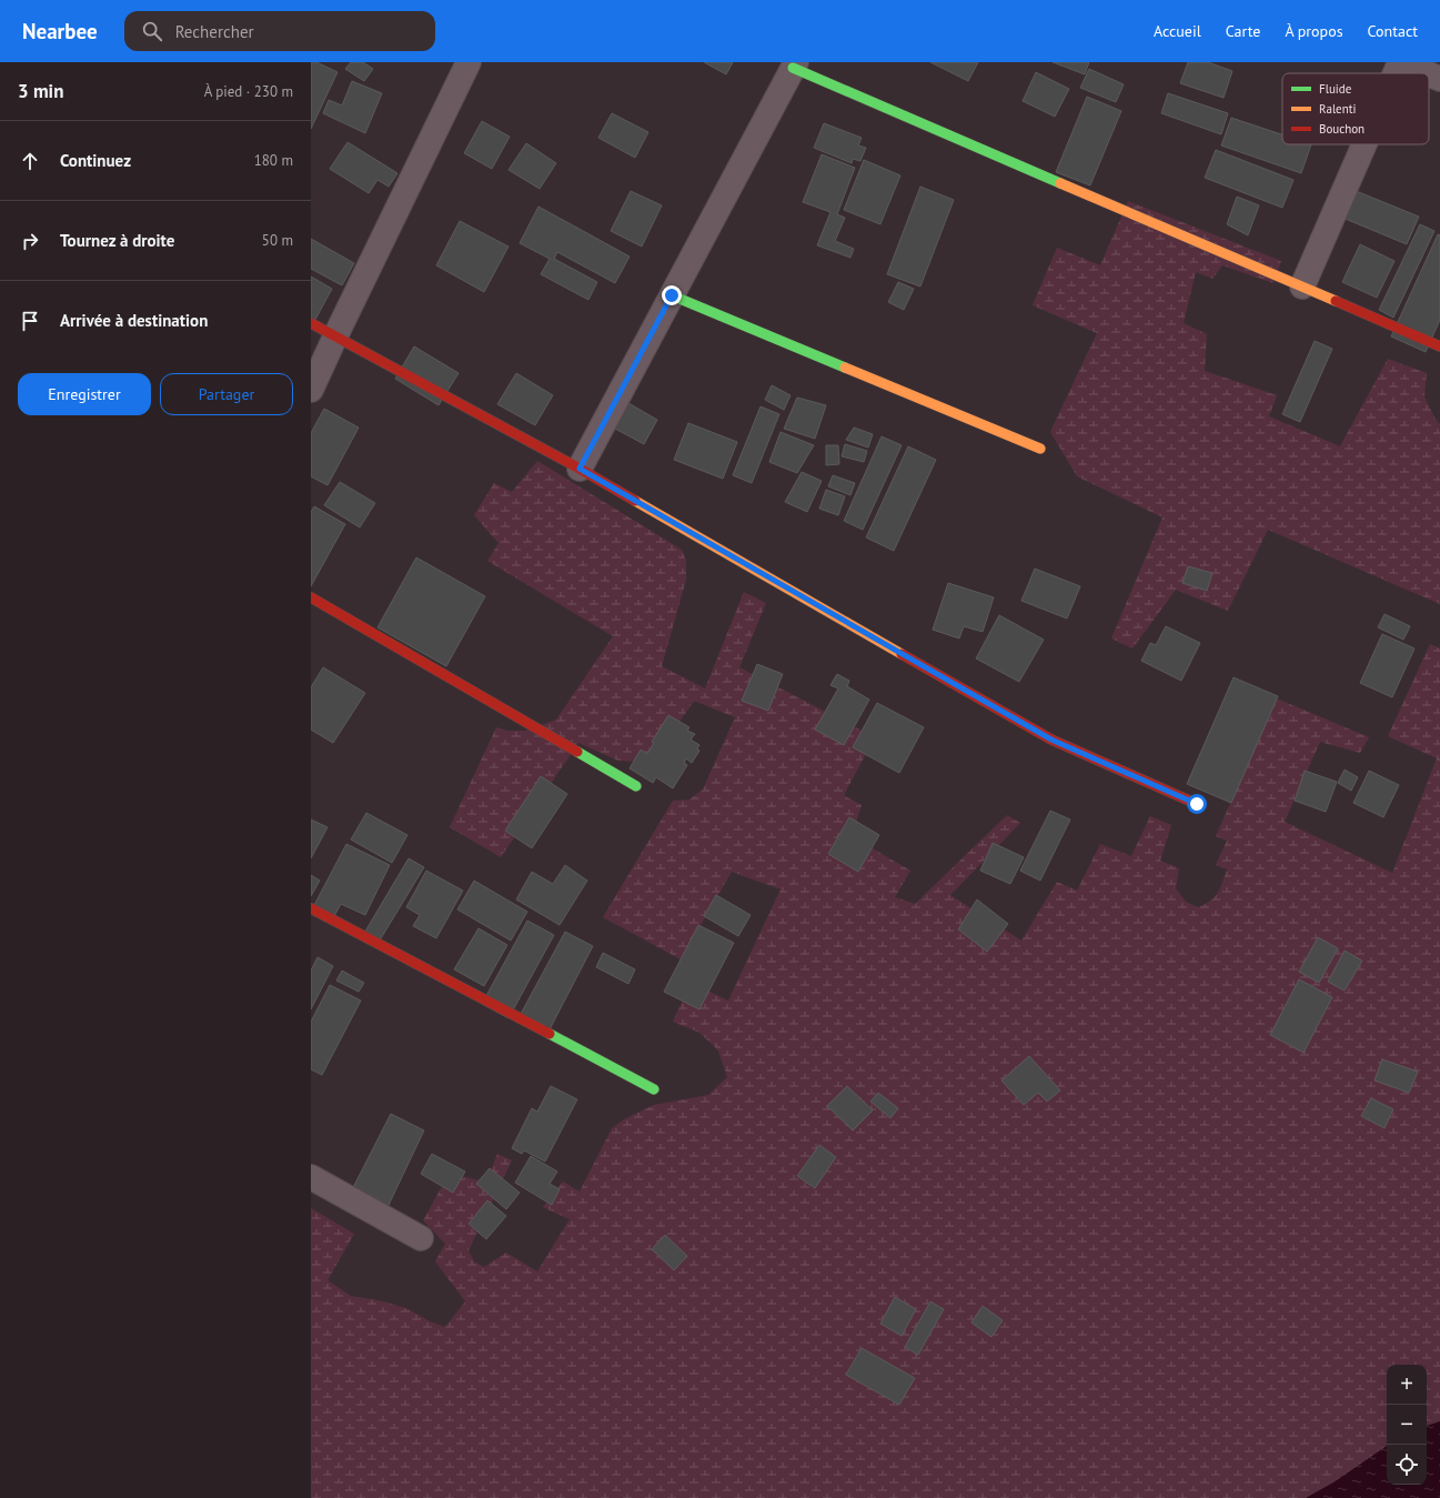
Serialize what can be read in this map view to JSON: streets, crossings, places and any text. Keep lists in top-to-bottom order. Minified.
{"legend":["Fluide","Ralenti","Bouchon"],"page":{"header":"Nearbee","search":"Rechercher","nav":["Accueil","Carte","À propos","Contact"],"heading":["3 min","À pied · 230 m"],"list":[["Continuez","180 m"],["Tournez à droite","50 m"],"Arrivée à destination"],"buttons":["Enregistrer","Partager"],"map_buttons":["+","−"]}}
